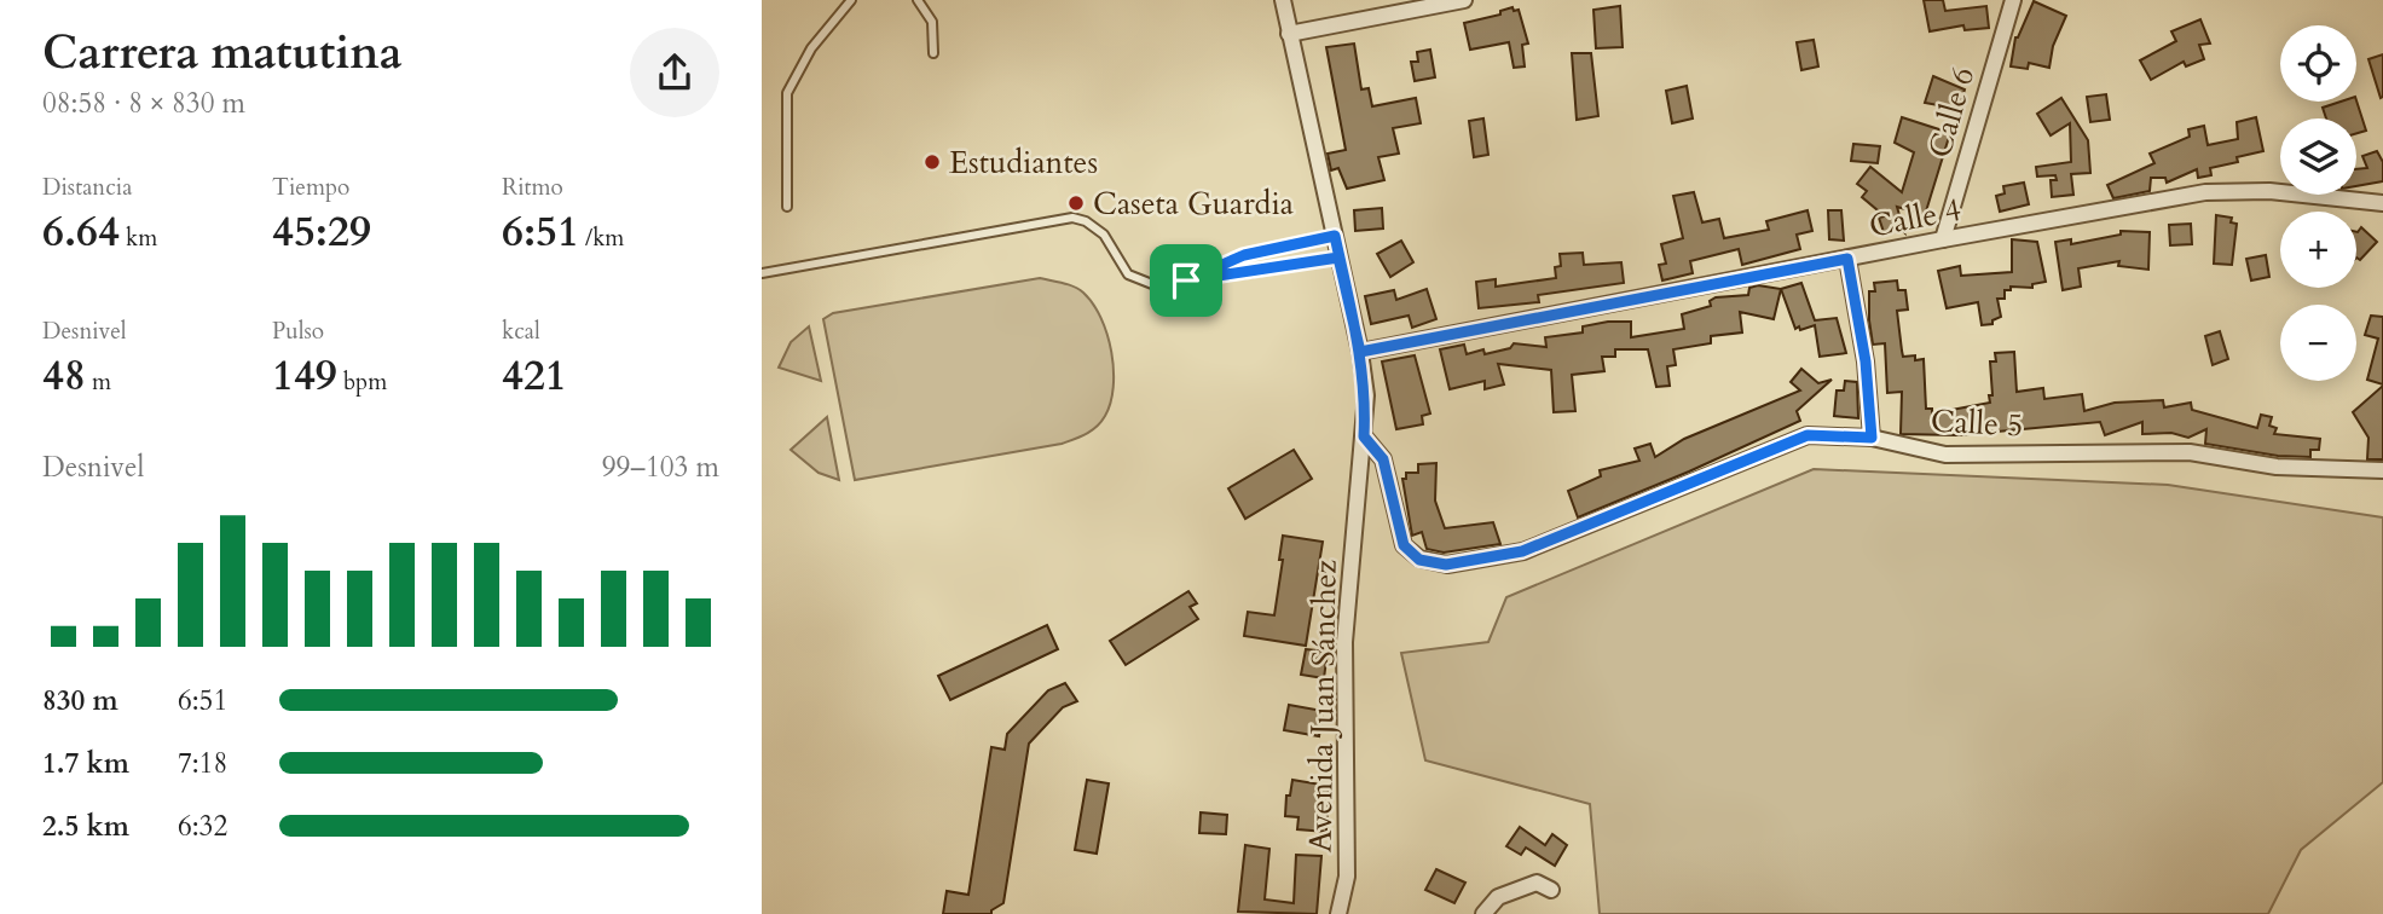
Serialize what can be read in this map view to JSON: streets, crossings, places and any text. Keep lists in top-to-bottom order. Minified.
{"streets":{"street":["Calle 6","Calle 4","Calle 5","Avenida Juan Sánchez"]},"crossings":[["Calle 6","Calle 4"],["Calle 4","Avenida Juan Sánchez"],["Calle 5","Avenida Juan Sánchez"]],"places":["Estudiantes","Caseta Guardia"],"page":{"heading":["Carrera matutina","08:58 · 8 × 830 m"],"map_buttons":["+","−"],"stats":[["Distancia","6.64 km"],["Tiempo","45:29"],["Ritmo","6:51 /km"],["Desnivel","48 m"],["Pulso","149 bpm"],["kcal","421"]],"chart":["Desnivel","99–103 m"],"list":[{"name":"830 m","note":"6:51"},{"name":"1.7 km","note":"7:18"},{"name":"2.5 km","note":"6:32"}]}}
